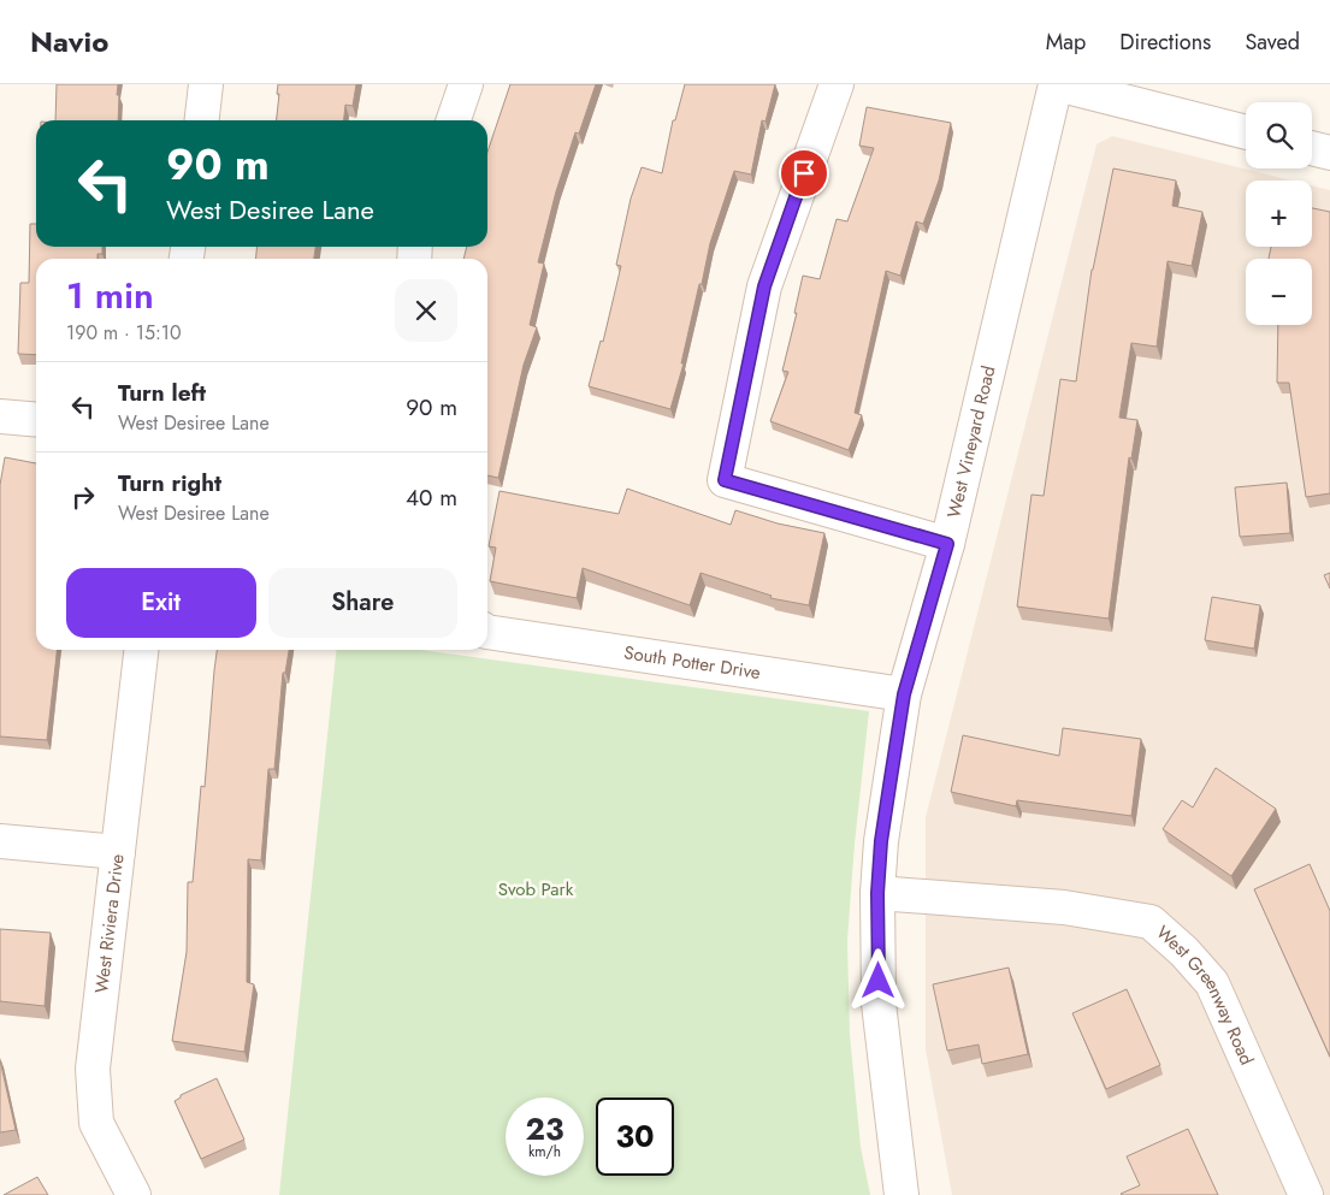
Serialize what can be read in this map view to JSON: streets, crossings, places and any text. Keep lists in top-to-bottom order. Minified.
{"streets":{"street":["West Vineyard Road","South Potter Drive","West Riviera Drive","West Greenway Road"]},"crossings":[["West Vineyard Road","South Potter Drive"],["West Vineyard Road","West Greenway Road"]],"parks":["Svob Park"],"page":{"header":"Navio","nav":["Map","Directions","Saved"],"map_buttons":["+","−"],"turn":["90 m","West Desiree Lane"],"heading":["1 min","190 m · 15:10"],"list":[{"name":"Turn left","note":"West Desiree Lane","value":"90 m"},{"name":"Turn right","note":"West Desiree Lane","value":"40 m"}],"buttons":["Exit","Share"],"speed":"23 km/h","limit":"30"}}
